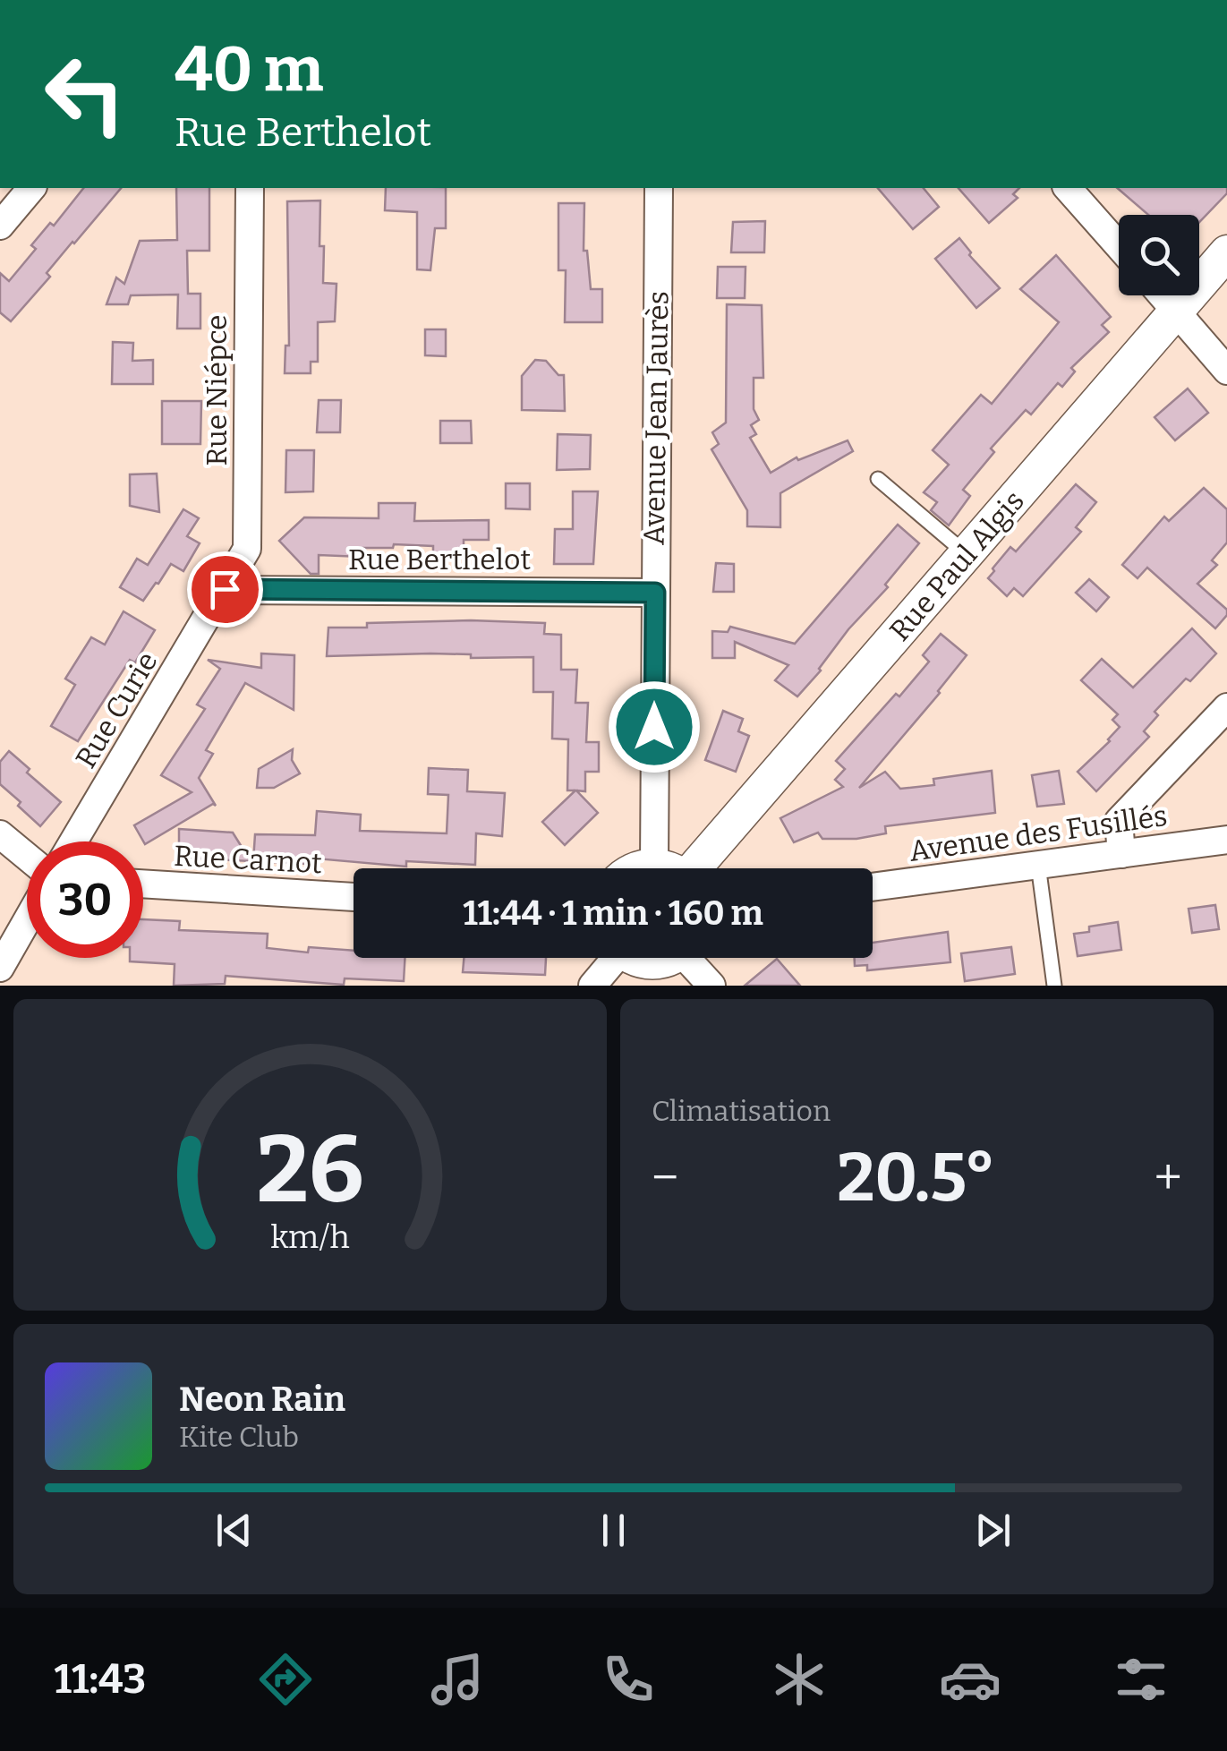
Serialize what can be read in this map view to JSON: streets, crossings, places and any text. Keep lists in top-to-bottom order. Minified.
{"streets":{"street":["Rue Niépce","Avenue Jean Jaurès","Rue Berthelot","Rue Paul Algis","Rue Curie","Avenue des Fusillés","Rue Carnot"]},"crossings":[["Rue Niépce","Rue Berthelot"],["Rue Niépce","Rue Curie"],["Avenue Jean Jaurès","Rue Berthelot"],["Rue Berthelot","Rue Curie"]],"page":{"turn":["40 m","Rue Berthelot"],"limit":"30","trip":"11:44 · 1 min · 160 m","tile":"Climatisation","heat":["−","20.5°","+"],"song":["Neon Rain","Kite Club"],"tabs":"11:43","gauge":["26","km/h"]}}
